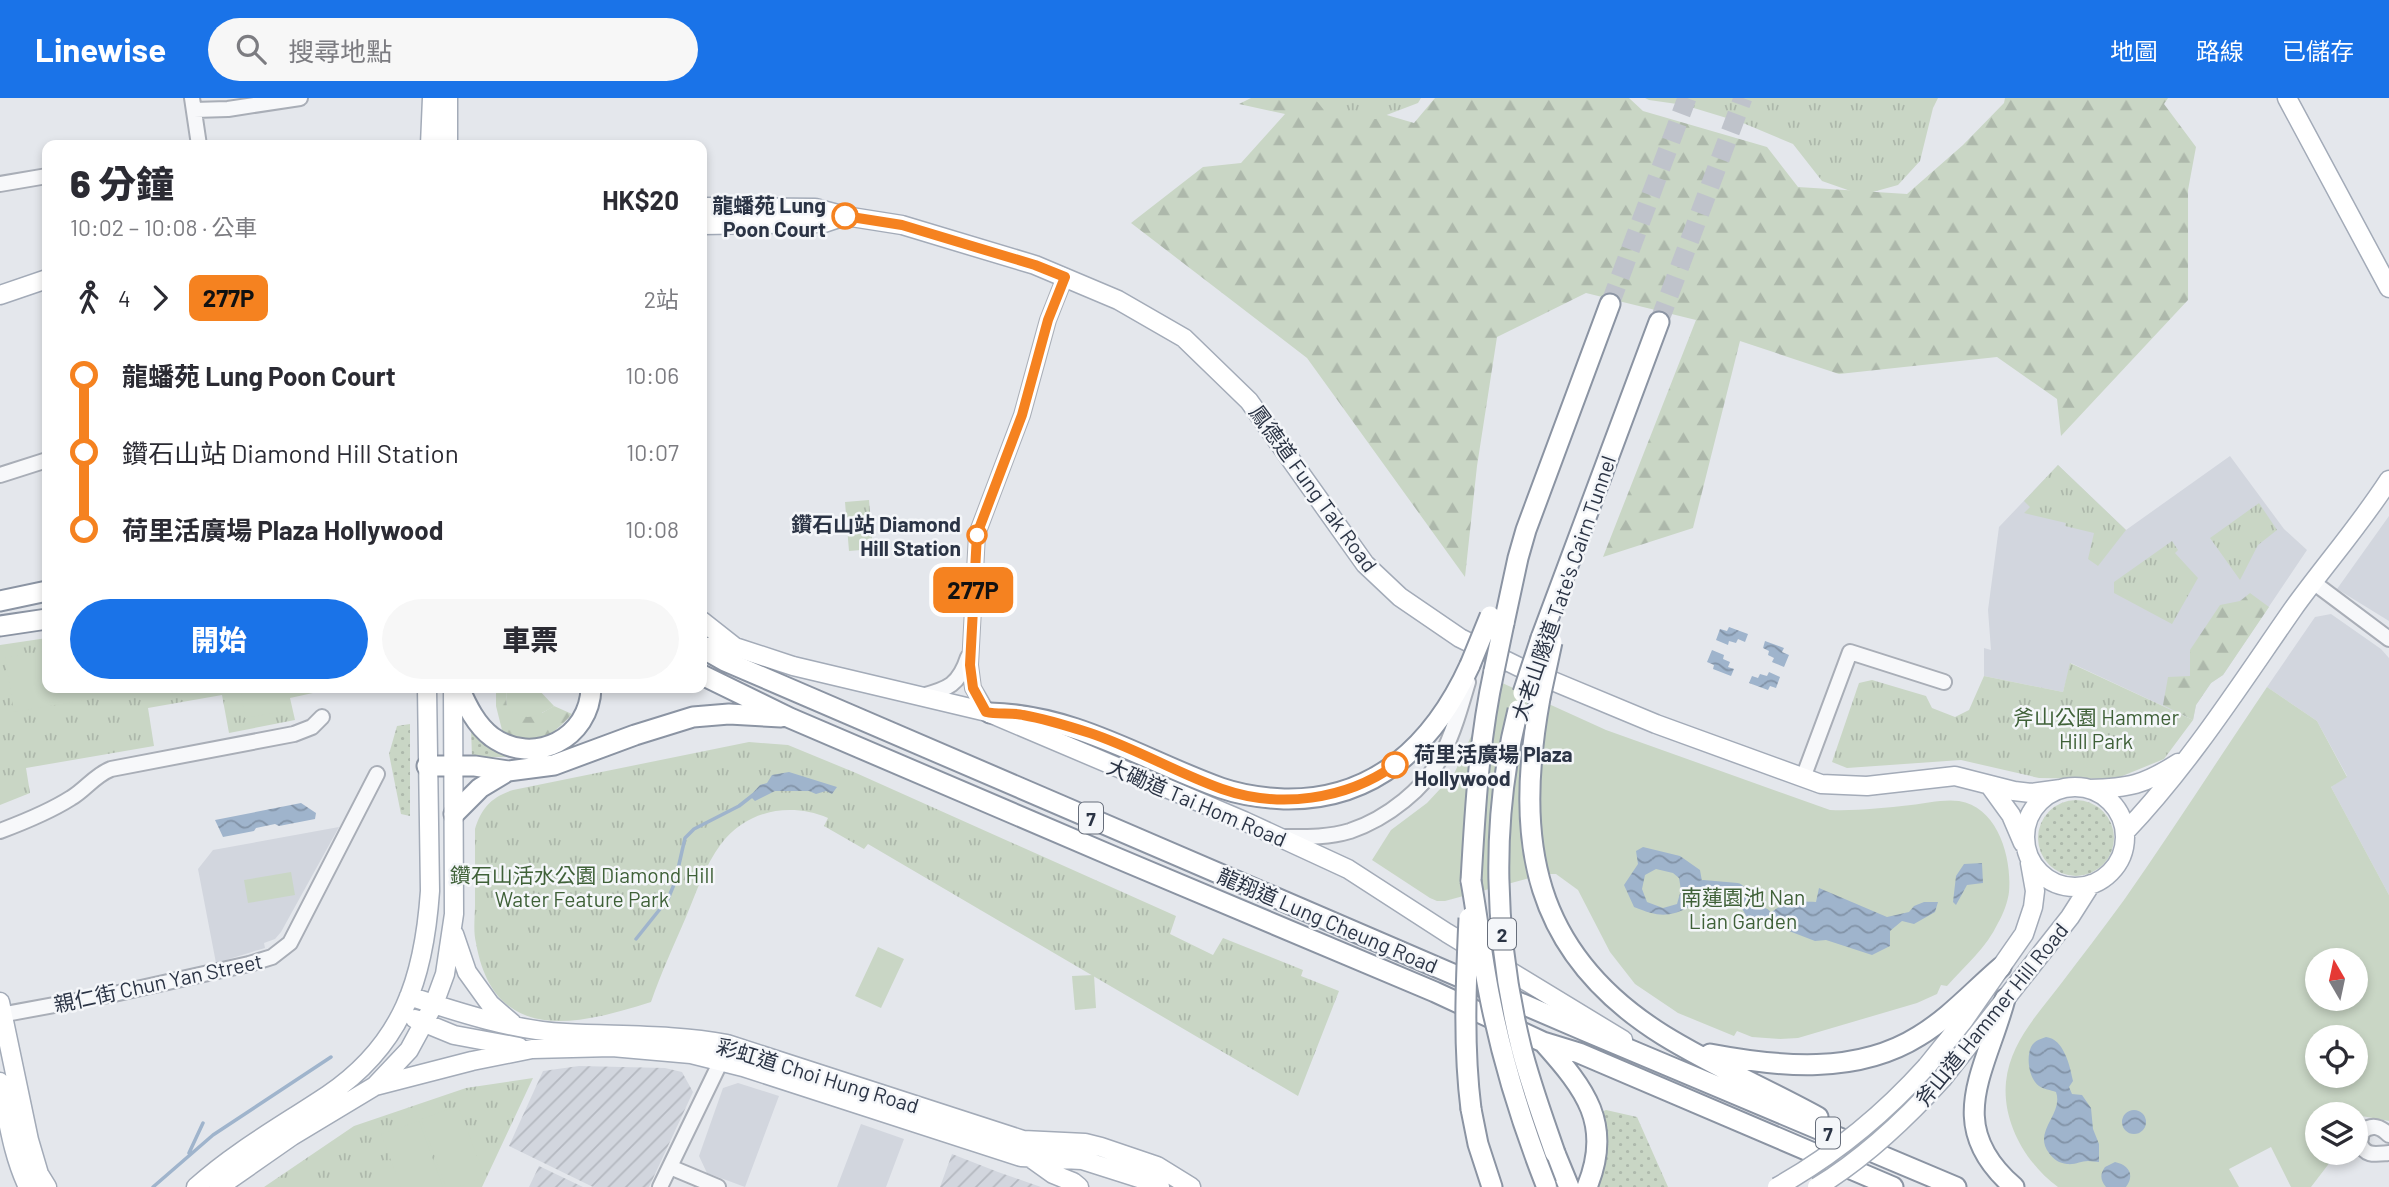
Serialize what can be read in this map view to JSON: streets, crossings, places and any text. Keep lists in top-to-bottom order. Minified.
{"streets":{"highway":["大老山隧道 Tate's Cairn Tunnel","7","龍翔道 Lung Cheung Road","2"],"main road":["鳳德道 Fung Tak Road","大磡道 Tai Hom Road","斧山道 Hammer Hill Road","彩虹道 Choi Hung Road"],"street":["親仁街 Chun Yan Street"]},"crossings":[["鳳德道 Fung Tak Road","斧山道 Hammer Hill Road"],["大磡道 Tai Hom Road","龍翔道 Lung Cheung Road"]],"parks":["斧山公園 Hammer Hill Park","鑽石山活水公園 Diamond Hill Water Feature Park","南蓮園池 Nan Lian Garden"],"places":["龍蟠苑 Lung Poon Court","鑽石山站 Diamond Hill Station","荷里活廣場 Plaza Hollywood"],"lines":["bus line 277P"],"north":"top","page":{"header":"Linewise","search":"搜尋地點","nav":["地圖","路線","已儲存"],"on_map":"277P","heading":["6 分鐘","10:02 – 10:08 · 公車","HK$20"],"legs":["4","277P","2站"],"list":[{"name":"龍蟠苑 Lung Poon Court","value":"10:06"},{"name":"鑽石山站 Diamond Hill Station","value":"10:07"},{"name":"荷里活廣場 Plaza Hollywood","value":"10:08"}],"buttons":["開始","車票"]}}
